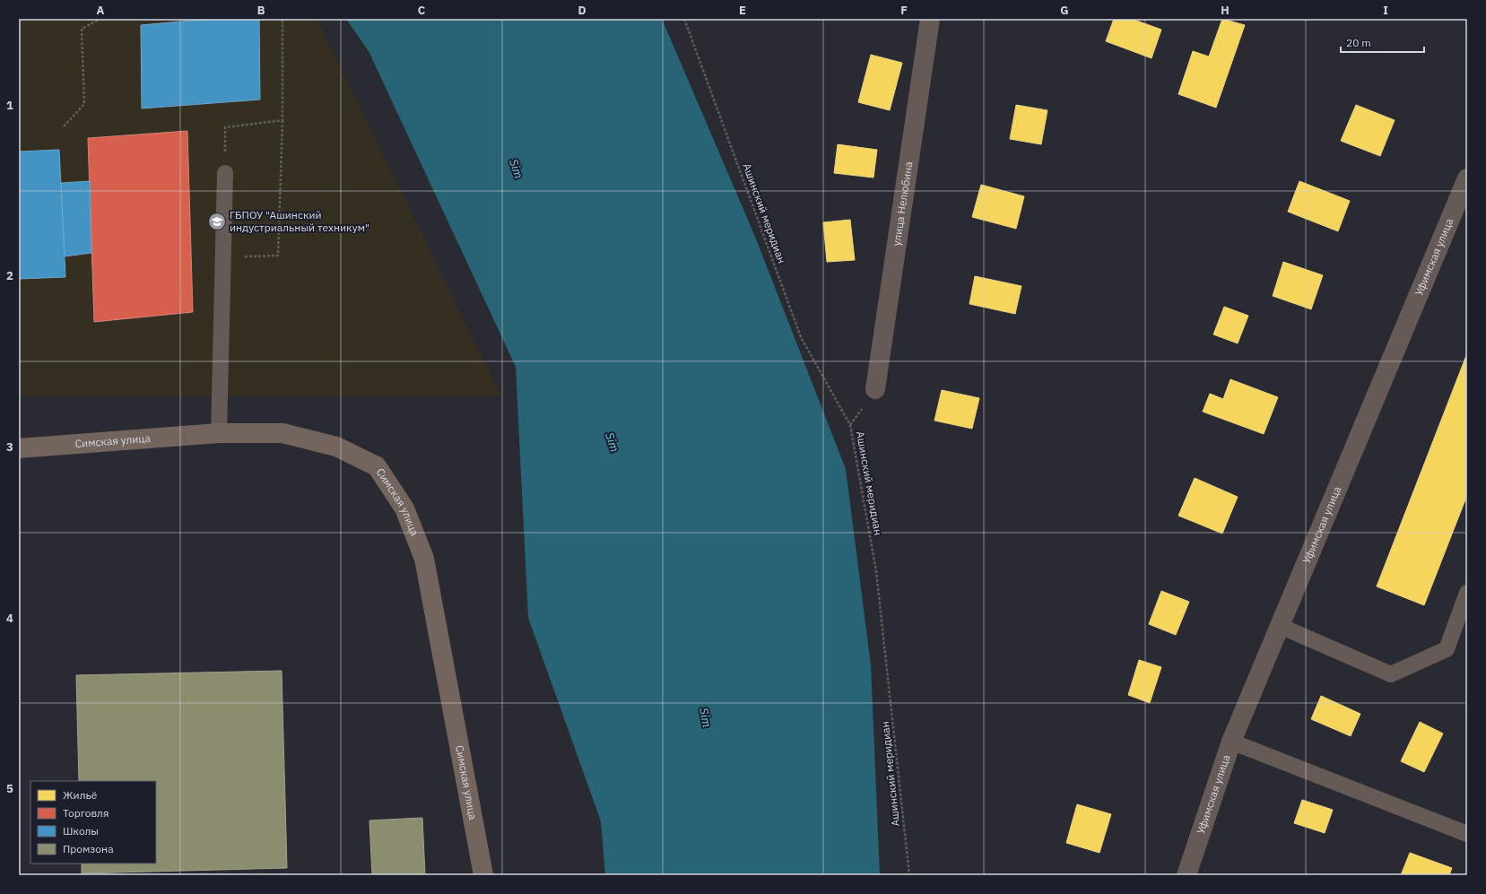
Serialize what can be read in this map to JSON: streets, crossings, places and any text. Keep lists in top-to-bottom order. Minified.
{"streets":{"main road":["Симская улица"],"street":["улица Нелюбина","Уфимская улица"],"path":["Ашинский меридиан"]},"water":["Sim"],"places":{"school or university":["ГБПОУ \"Ашинский индустриальный техникум\""]},"legend":["Жильё","Торговля","Школы","Промзона"],"scale_bar":"20 m","grid":{"columns":["A","B","C","D","E","F","G","H","I"],"rows":["1","2","3","4","5"]}}
